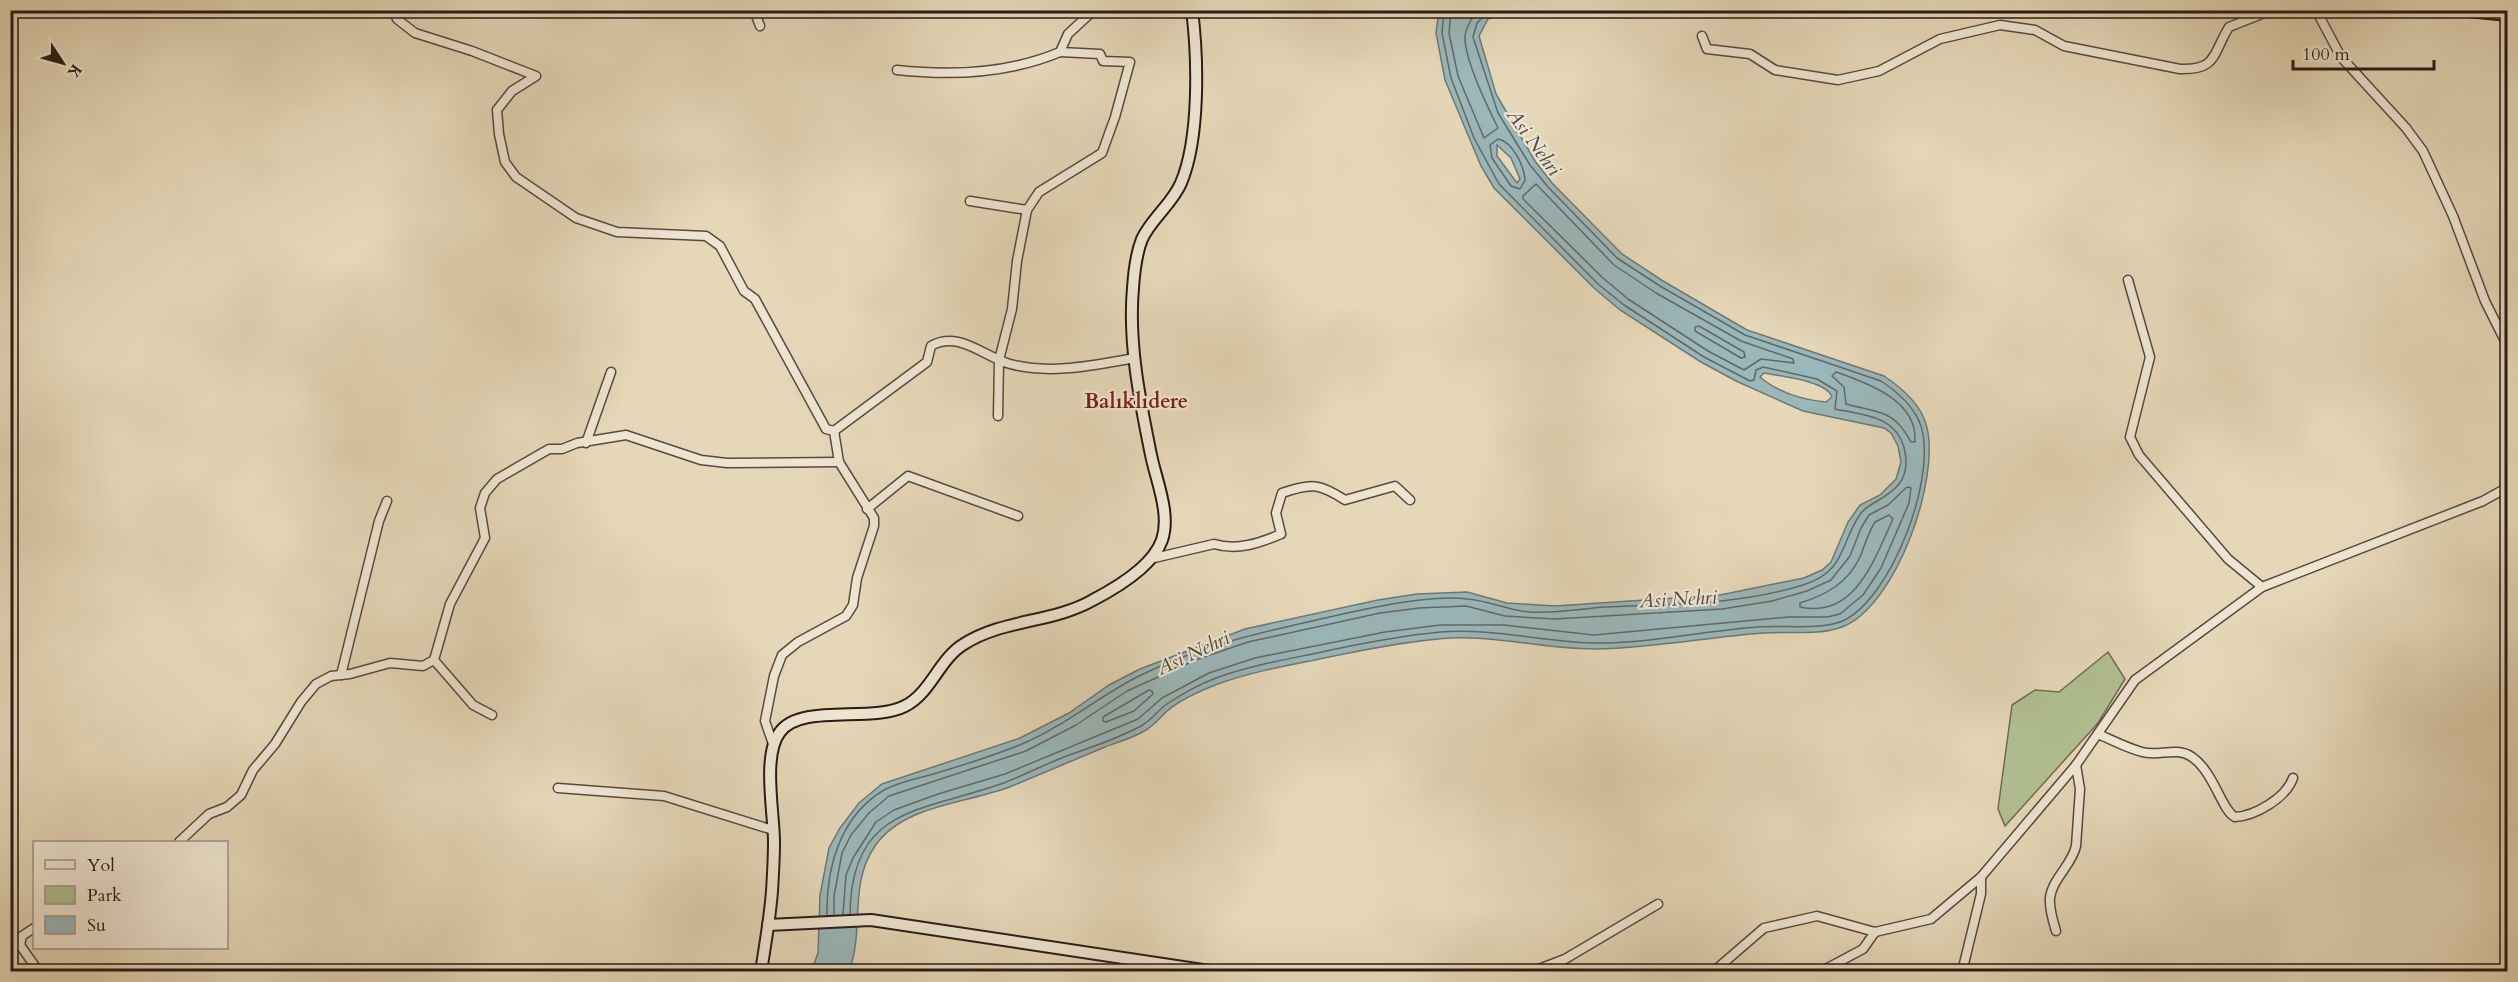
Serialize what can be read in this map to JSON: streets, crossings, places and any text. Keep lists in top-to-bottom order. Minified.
{"districts":["Balıklıdere"],"water":["Asi Nehri"],"legend":["Yol","Park","Su"],"scale_bar":"100 m","north":"bottom right"}
